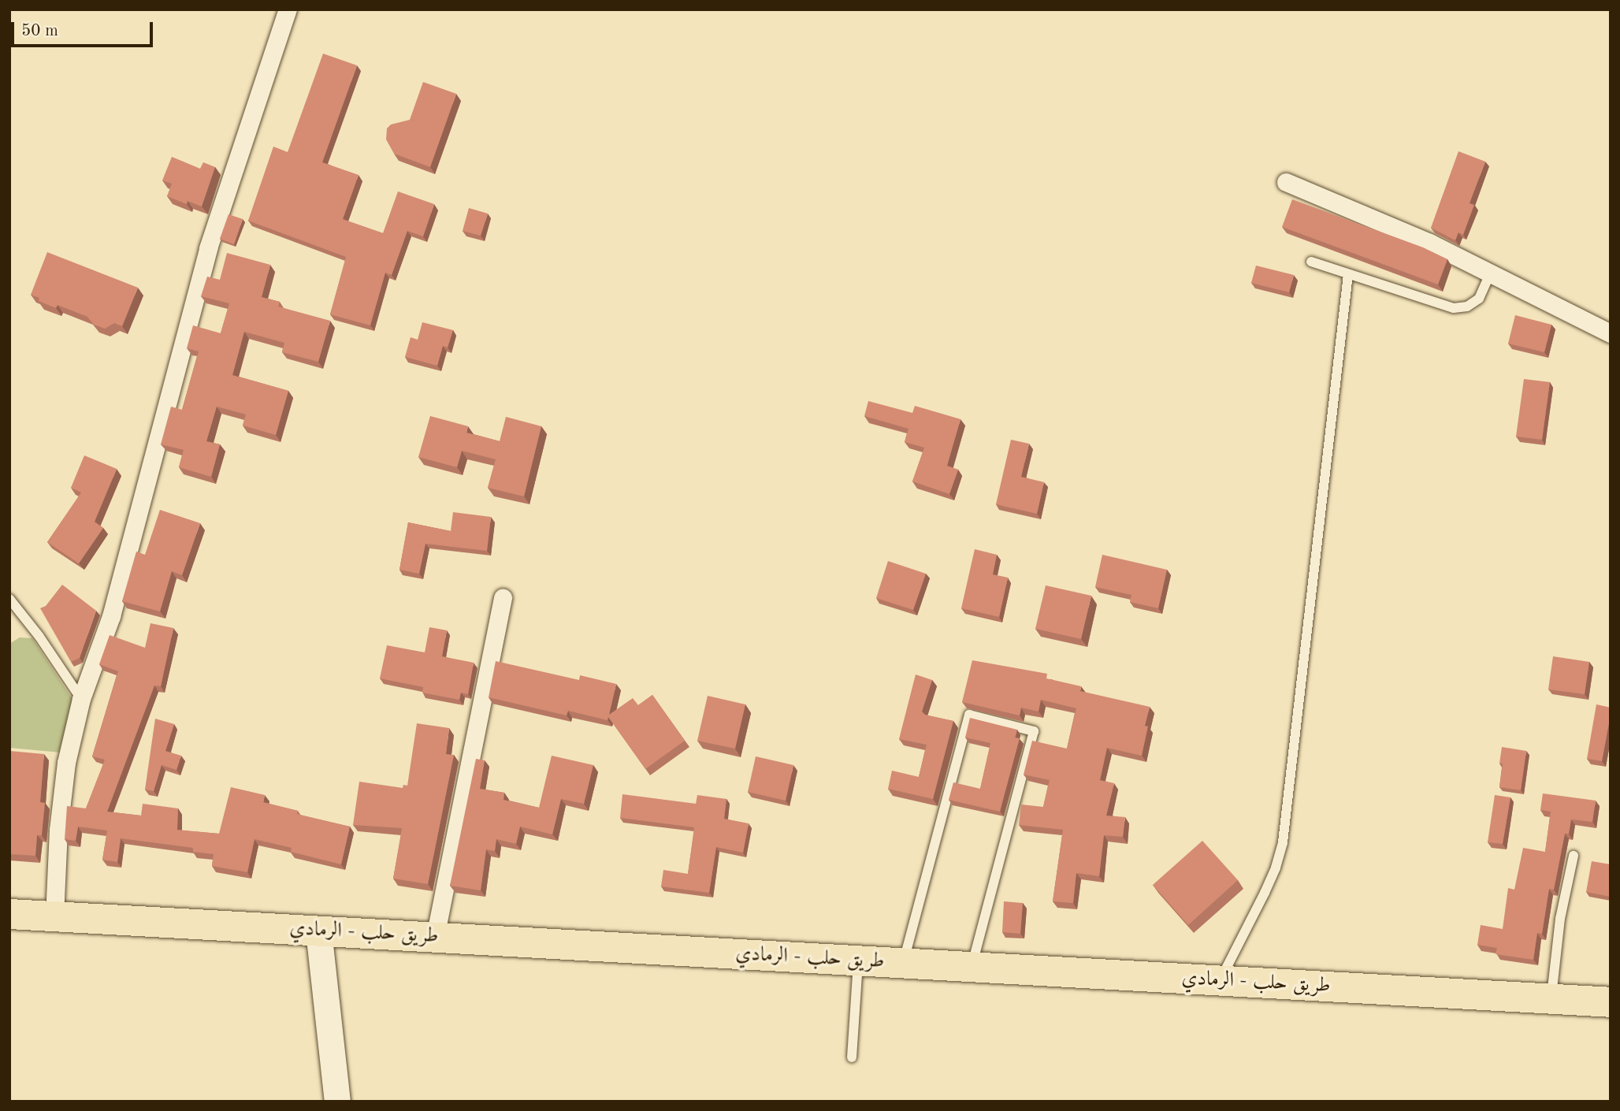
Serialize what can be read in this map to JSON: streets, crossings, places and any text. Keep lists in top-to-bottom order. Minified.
{"streets":{"highway":["طريق حلب - الرمادي"]},"scale_bar":"50 m"}
